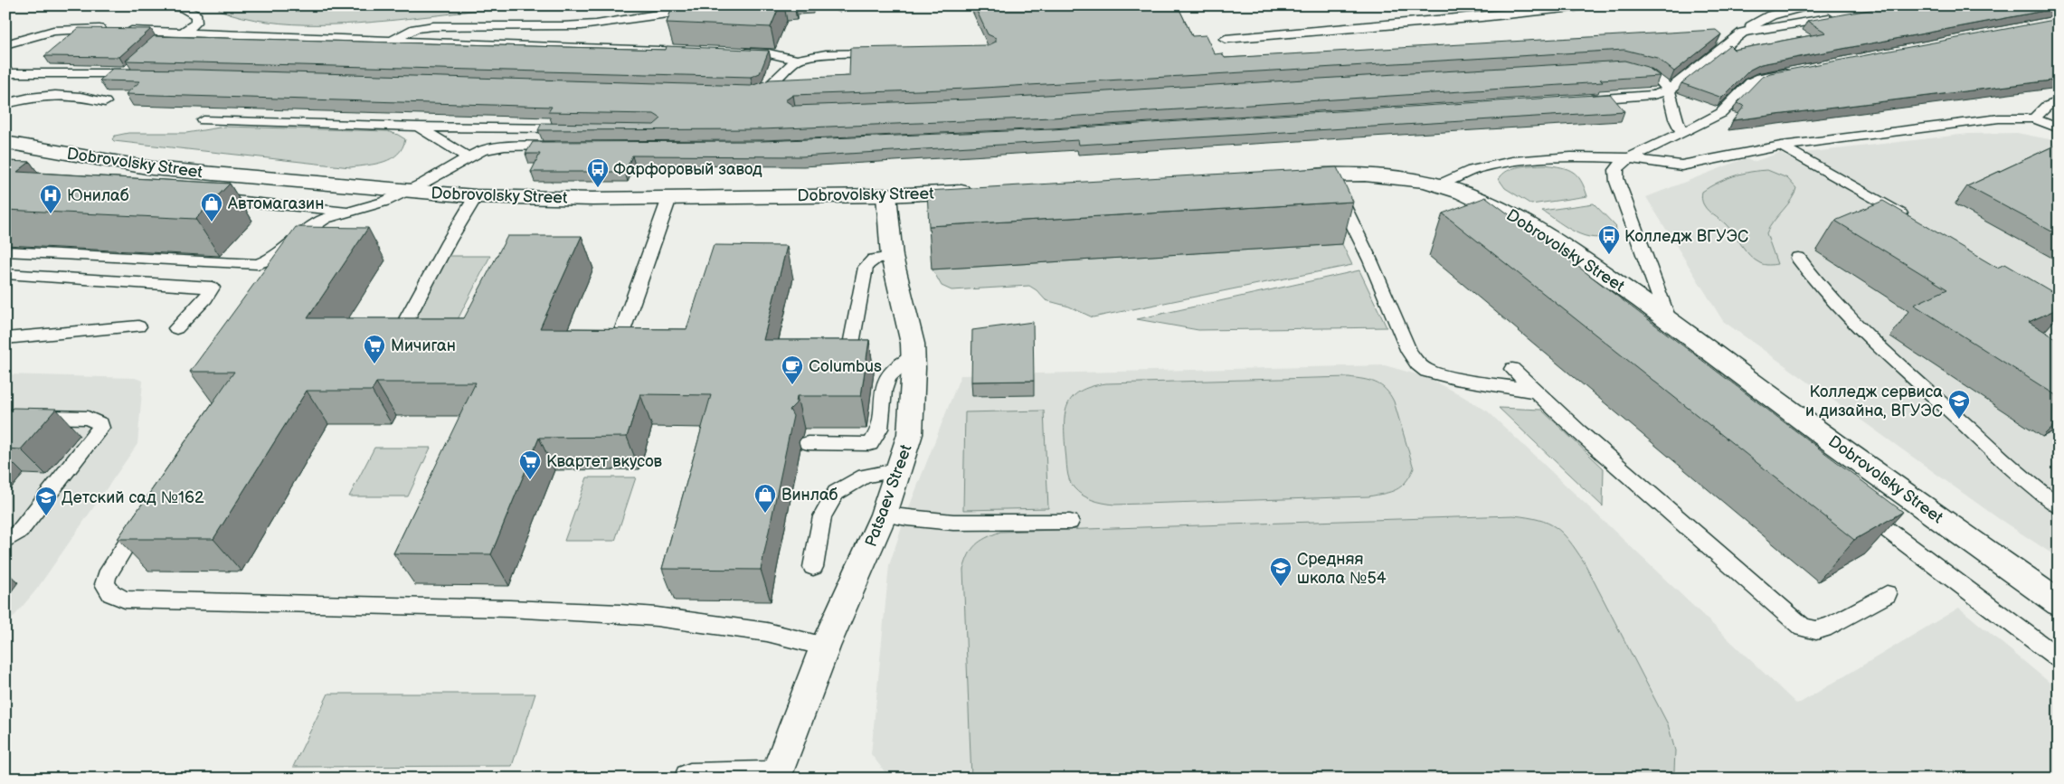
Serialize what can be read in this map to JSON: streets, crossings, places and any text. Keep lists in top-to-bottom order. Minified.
{"streets":{"main road":["Dobrovolsky Street","Patsaev Street"]},"crossings":[["Dobrovolsky Street","Patsaev Street"]],"places":{"bus stop":["Фарфоровый завод","Колледж ВГУЭС"],"hospital":["Юнилаб"],"shop":["Автомагазин","Винлаб"],"supermarket":["Мичиган","Квартет вкусов"],"cafe":["Columbus"],"school or university":["Колледж сервиса и дизайна, ВГУЭС","Детский сад №162","Средняя школа №54"]}}
